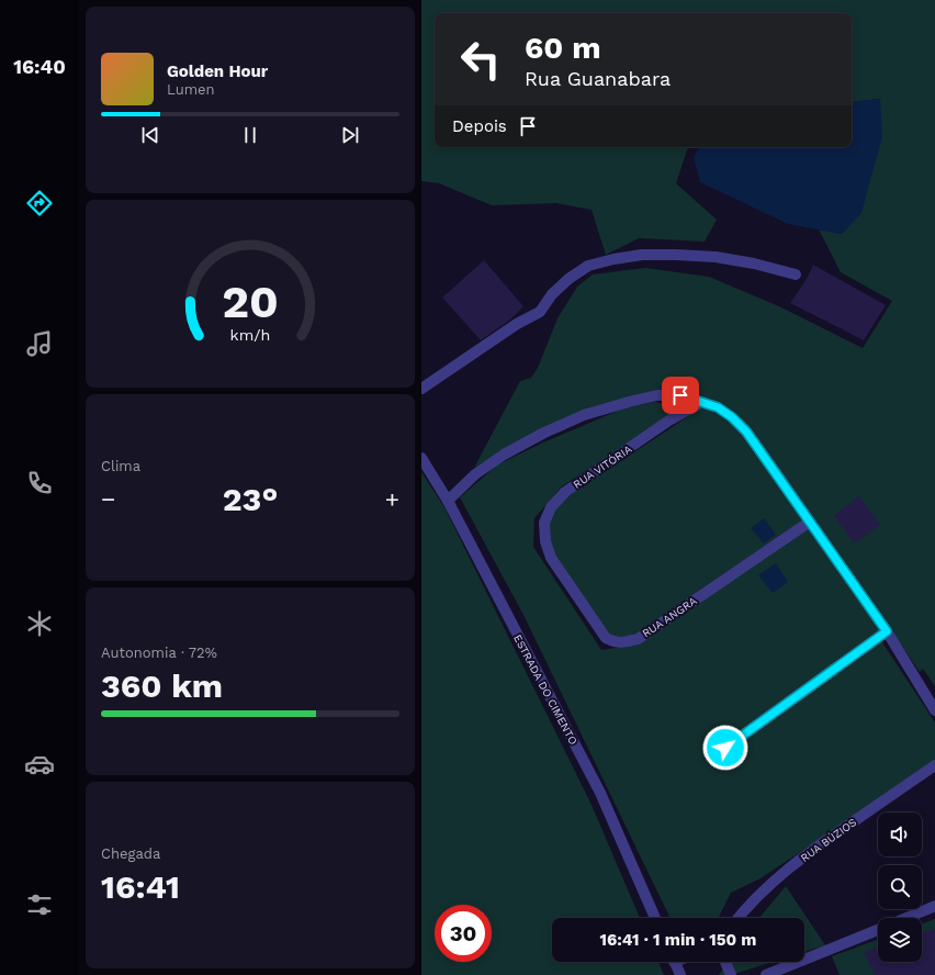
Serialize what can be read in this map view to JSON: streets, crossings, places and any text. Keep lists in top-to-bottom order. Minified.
{"streets":{"street":["RUA VITÓRIA","RUA ANGRA","ESTRADA DO CIMENTO","RUA BÚZIOS"]},"crossings":[["RUA VITÓRIA","RUA ANGRA"]],"page":{"tabs":"16:40","turn":["60 m","Rua Guanabara"],"song":["Golden Hour","Lumen"],"then":"Depois","tile":["Clima",["Autonomia · 72%","360 km"],["Chegada","16:41"]],"heat":["−","23°","+"],"limit":"30","trip":"16:41 · 1 min · 150 m","gauge":["20","km/h"]}}
